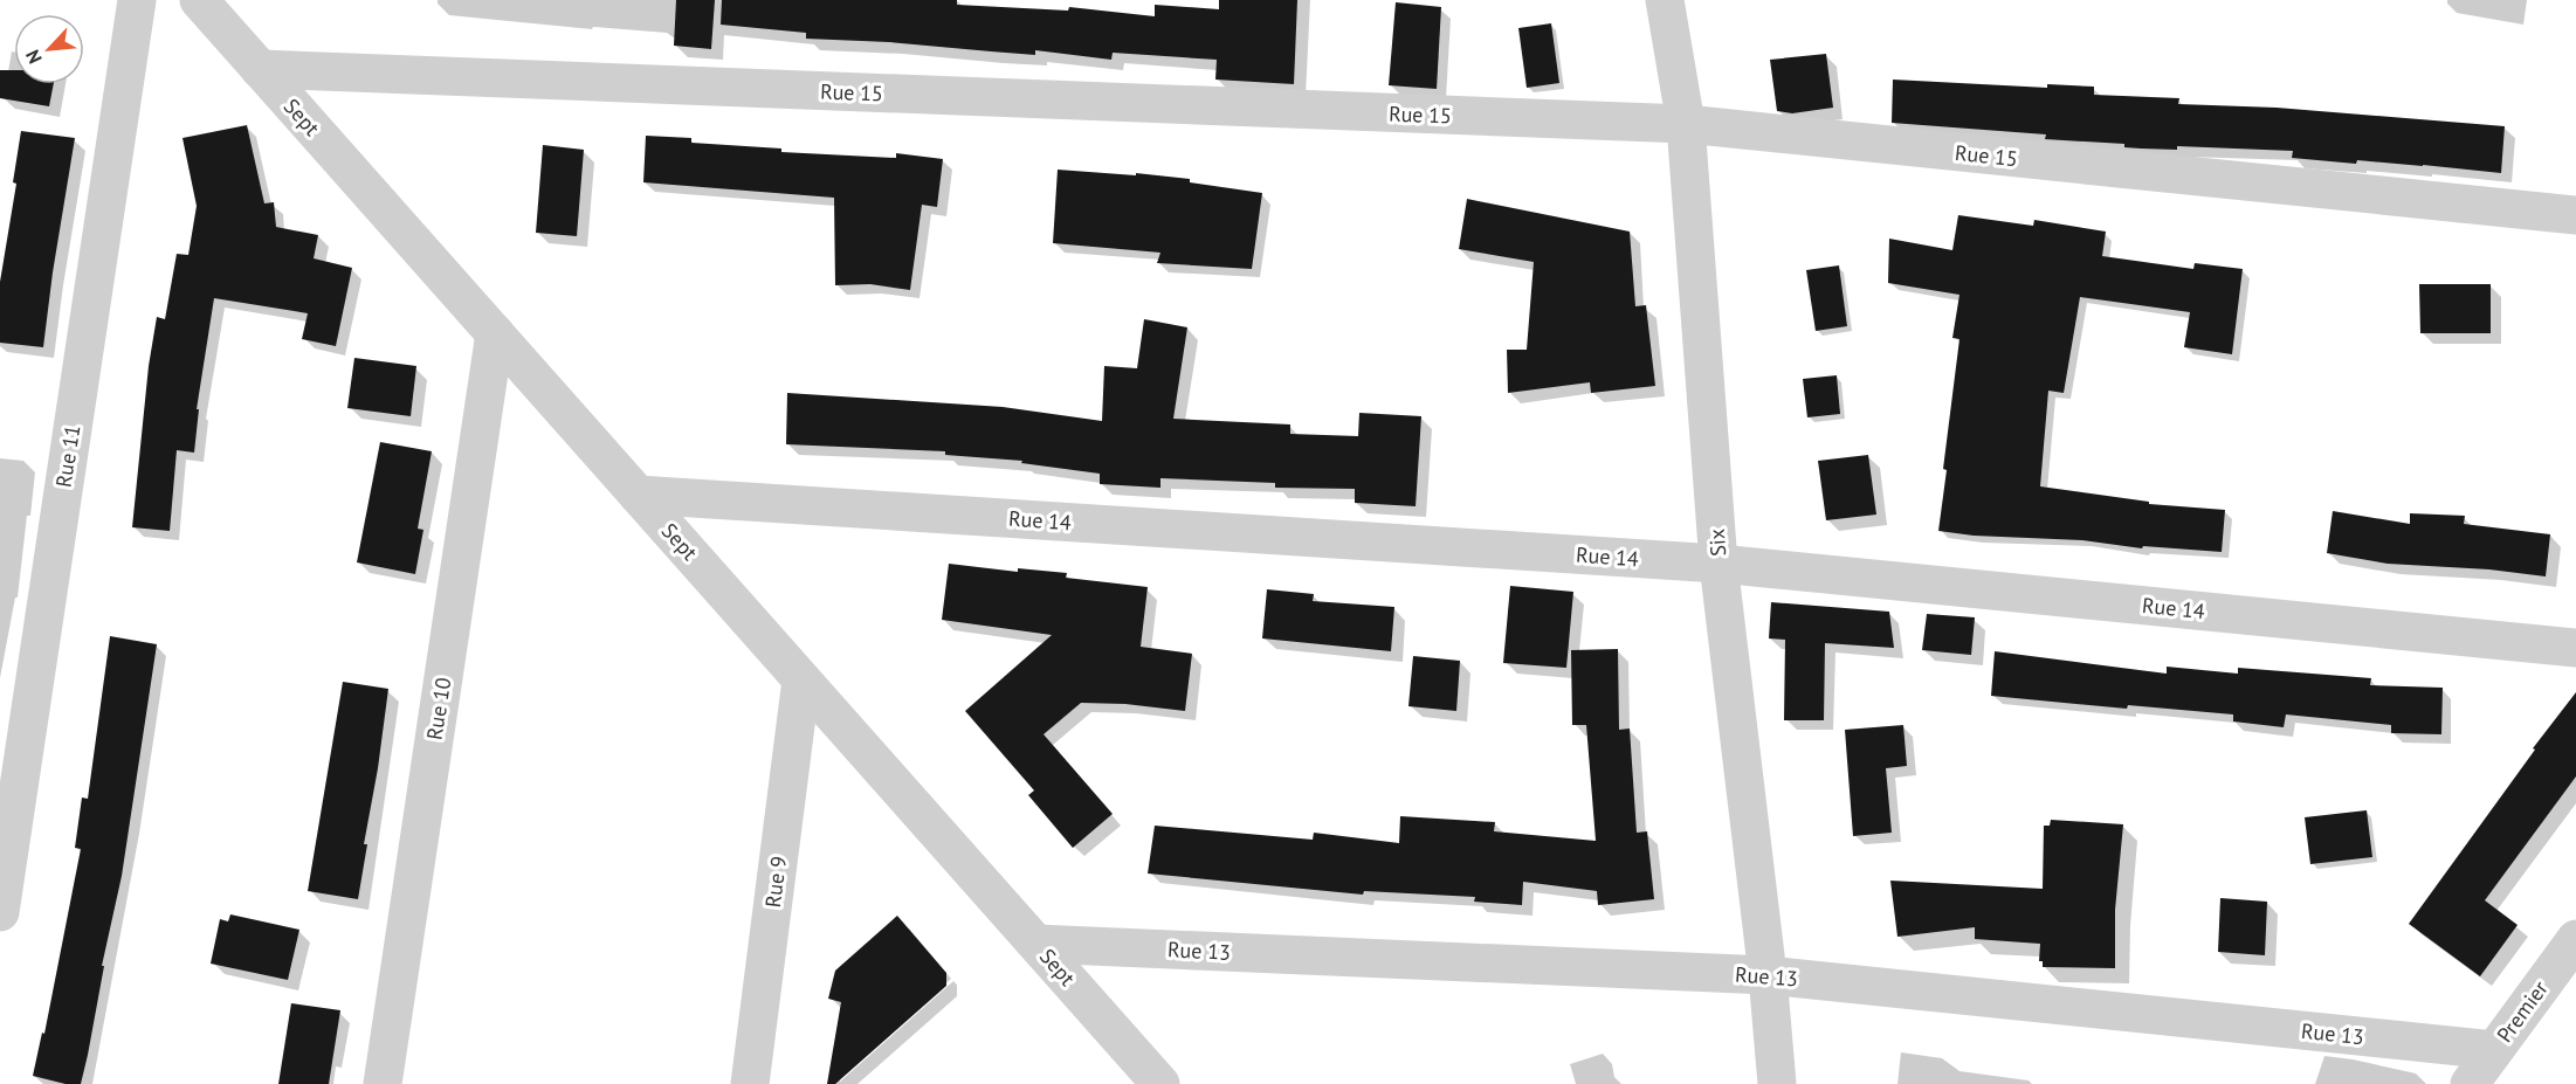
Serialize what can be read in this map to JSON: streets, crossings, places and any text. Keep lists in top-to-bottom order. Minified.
{"streets":{"street":["Rue 15","Sept","Rue 11","Rue 14","Six","Rue 10","Rue 9","Rue 13","Premier"]},"crossings":[["Rue 15","Sept"],["Rue 15","Six"],["Sept","Rue 14"],["Sept","Rue 10"],["Sept","Rue 9"],["Sept","Rue 13"],["Rue 14","Six"],["Six","Rue 13"],["Rue 13","Premier"]],"north":"bottom left"}
